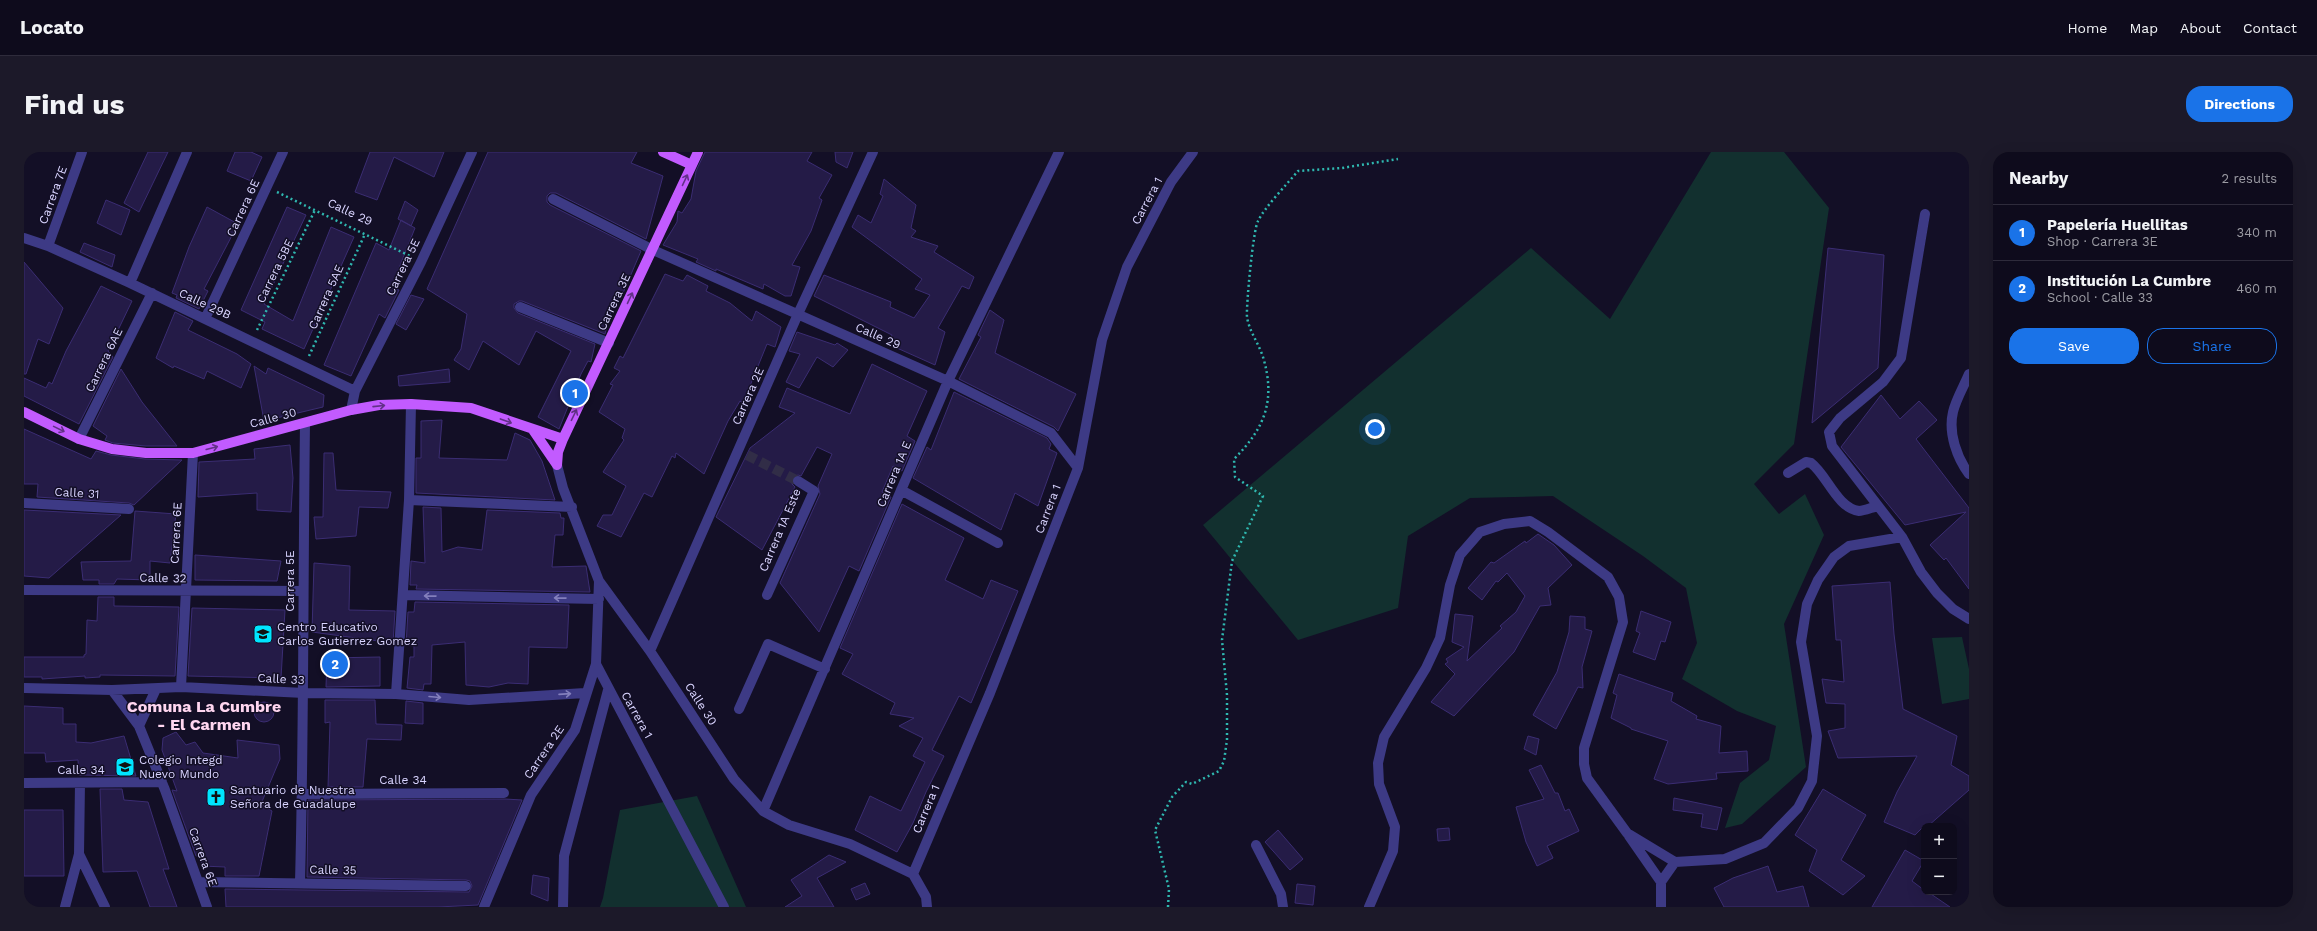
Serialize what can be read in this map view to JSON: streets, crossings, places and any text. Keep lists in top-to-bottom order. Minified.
{"streets":{"main road":["Carrera 3E","Calle 30"],"street":["Carrera 7E","Carrera 1","Carrera 6E","Calle 29","Carrera 5E","Calle 29B","Carrera 6AE","Carrera 2E","Carrera 1A E","Calle 31","Carrera 1A Este","Calle 32","Calle 33","Calle 34","Calle 35"],"path":["Carrera 5BE","Carrera 5AE"]},"crossings":[["Carrera 7E","Calle 29B"],["Carrera 1","Calle 29"],["Carrera 1","Carrera 2E"],["Carrera 1","Calle 30"],["Carrera 1","Calle 33"],["Carrera 6E","Calle 29"],["Carrera 6E","Calle 29B"],["Carrera 6E","Calle 30"],["Carrera 6E","Calle 32"],["Carrera 6E","Calle 33"],["Carrera 6E","Calle 34"],["Carrera 6E","Calle 35"],["Calle 29","Carrera 5E"],["Calle 29","Carrera 5BE"],["Calle 29","Carrera 5AE"],["Calle 29","Carrera 3E"],["Calle 29","Carrera 2E"],["Calle 29","Carrera 1A E"],["Carrera 5E","Calle 29B"],["Carrera 5E","Calle 30"],["Carrera 5E","Calle 32"],["Carrera 5E","Calle 33"],["Carrera 5E","Calle 34"],["Carrera 5E","Calle 35"],["Carrera 5BE","Calle 29B"],["Carrera 5AE","Calle 29B"],["Carrera 3E","Calle 30"],["Calle 29B","Carrera 6AE"],["Carrera 6AE","Calle 30"],["Carrera 2E","Calle 30"],["Carrera 2E","Calle 33"],["Calle 30","Carrera 1A E"]],"one_way":["Carrera 3E"],"districts":["Comuna La Cumbre - El Carmen"],"places":{"school or university":["Centro Educativo Carlos Gutierrez Gomez","Colegio Integd Nuevo Mundo"],"church":["Santuario de Nuestra Señora de Guadalupe"]},"page":{"header":"Locato","nav":["Home","Map","About","Contact"],"buttons":["Directions",["Save","Share"]],"title":"Find us","heading":["Nearby","2 results"],"list":[{"mark":"1","name":"Papelería Huellitas","note":"Shop · Carrera 3E","value":"340 m"},{"mark":"2","name":"Institución La Cumbre","note":"School · Calle 33","value":"460 m"}],"pins":["1","2"],"map_buttons":["+","−"]}}
